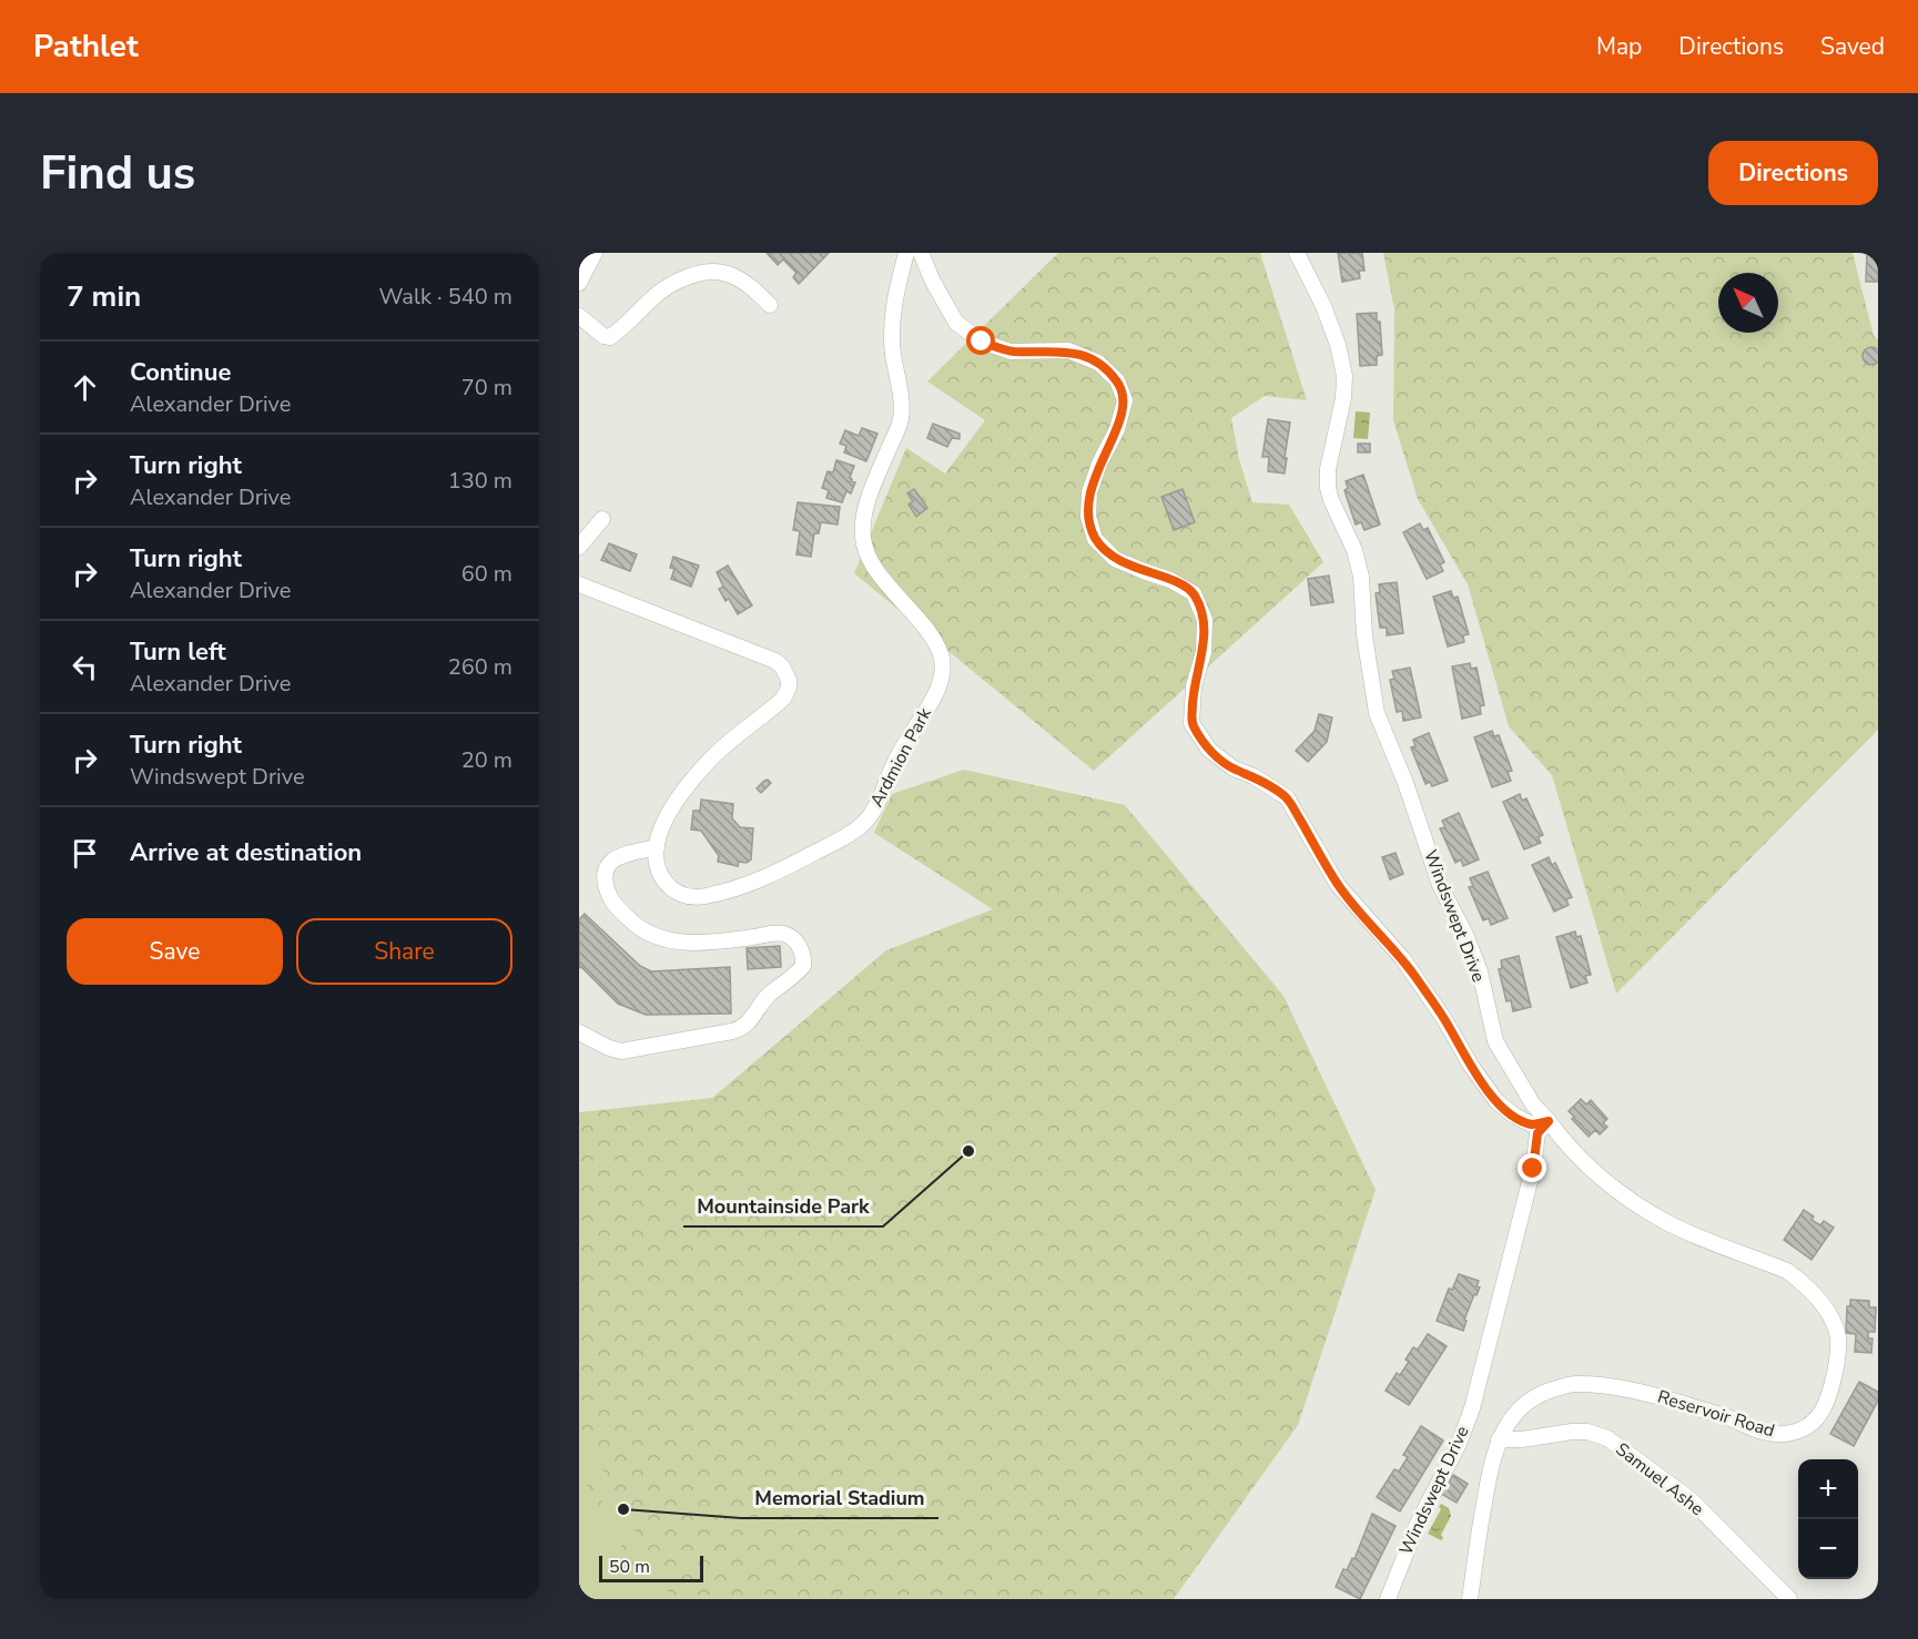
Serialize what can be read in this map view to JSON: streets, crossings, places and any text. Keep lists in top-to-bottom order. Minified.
{"streets":{"street":["Ardmion Park","Windswept Drive","Reservoir Road","Samuel Ashe"]},"crossings":[["Windswept Drive","Reservoir Road"],["Reservoir Road","Samuel Ashe"]],"places":["Mountainside Park","Memorial Stadium"],"scale_bar":"50 m","north":"top left","page":{"header":"Pathlet","nav":["Map","Directions","Saved"],"buttons":["Directions",["Save","Share"]],"title":"Find us","heading":["7 min","Walk · 540 m"],"list":[["Continue","Alexander Drive","70 m"],["Turn right","Alexander Drive","130 m"],["Turn right","Alexander Drive","60 m"],["Turn left","Alexander Drive","260 m"],["Turn right","Windswept Drive","20 m"],"Arrive at destination"],"map_buttons":["+","−"],"scale":"50 m"}}
